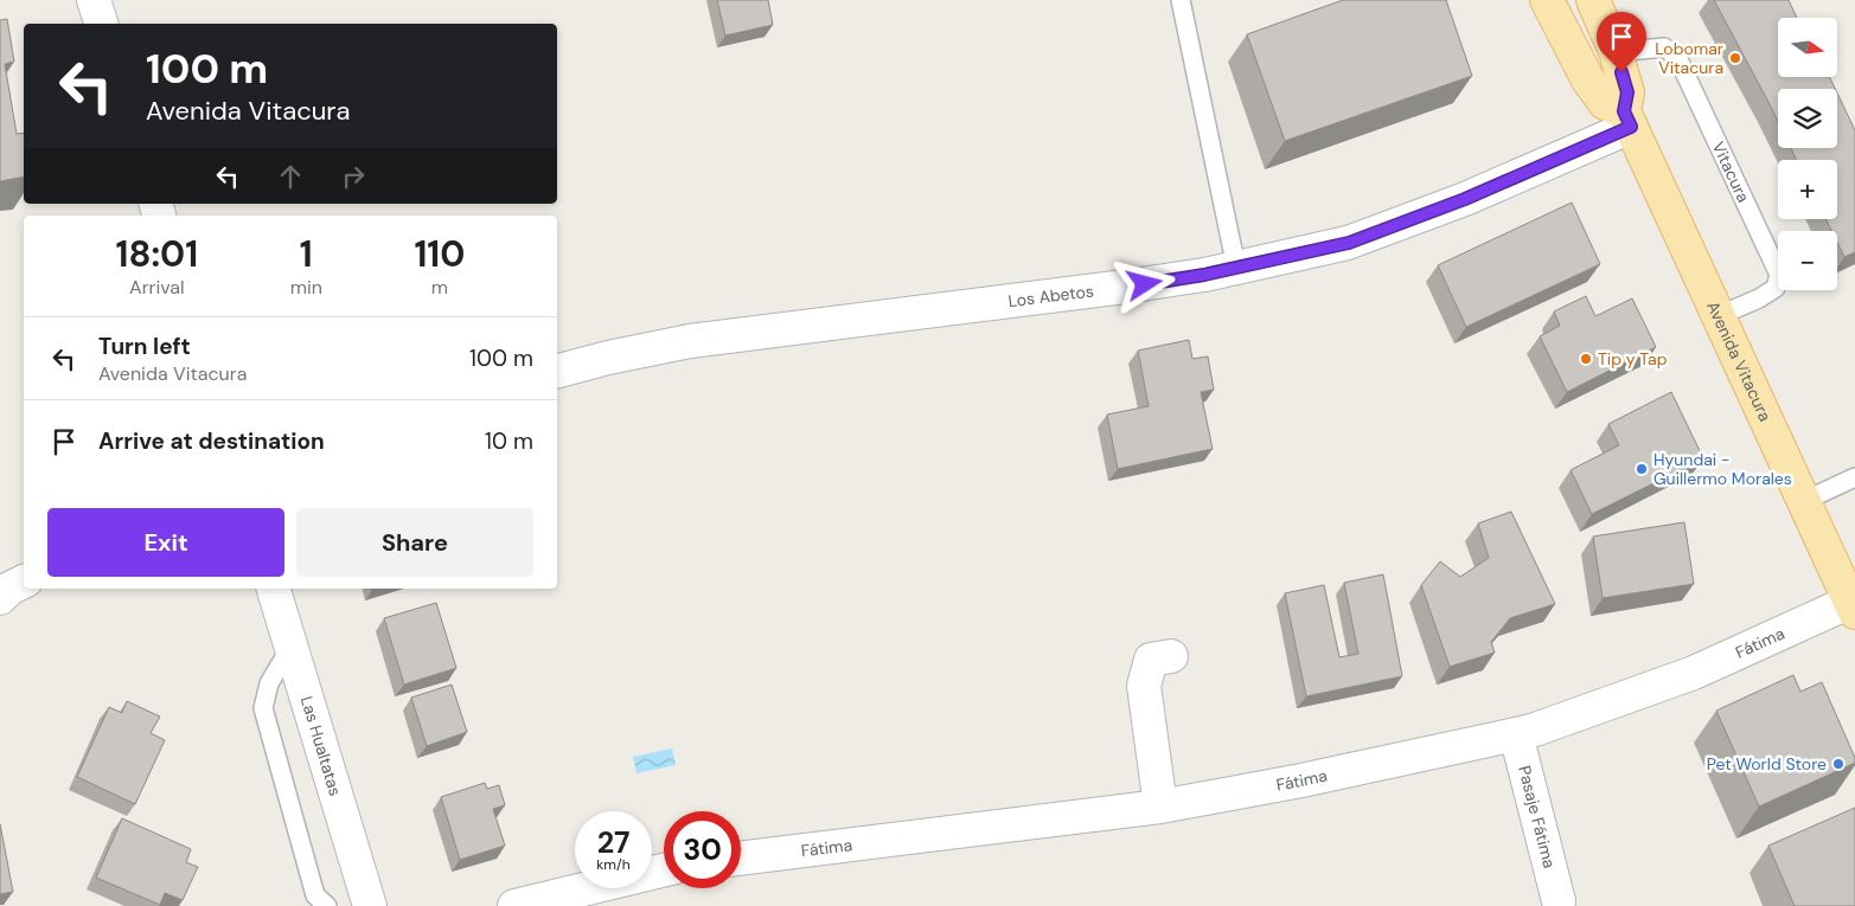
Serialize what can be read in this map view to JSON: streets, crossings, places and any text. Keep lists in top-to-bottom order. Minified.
{"streets":{"main road":["Avenida Vitacura"],"street":["Los Abetos","Fátima","Las Hualtatas","Pasaje Fátima"],"lane":["Vitacura"]},"crossings":[["Vitacura","Avenida Vitacura"],["Los Abetos","Avenida Vitacura"],["Avenida Vitacura","Fátima"],["Fátima","Pasaje Fátima"]],"places":["Lobomar Vitacura","Tip y Tap","Hyundai - Guillermo Morales","Pet World Store"],"north":"right","page":{"map_buttons":["+","−"],"turn":["100 m","Avenida Vitacura"],"eta":["18:01","Arrival","1","min","110","m"],"list":[{"name":"Turn left","note":"Avenida Vitacura","value":"100 m"},{"name":"Arrive at destination","value":"10 m"}],"buttons":["Exit","Share"],"speed":"27 km/h","limit":"30"}}
